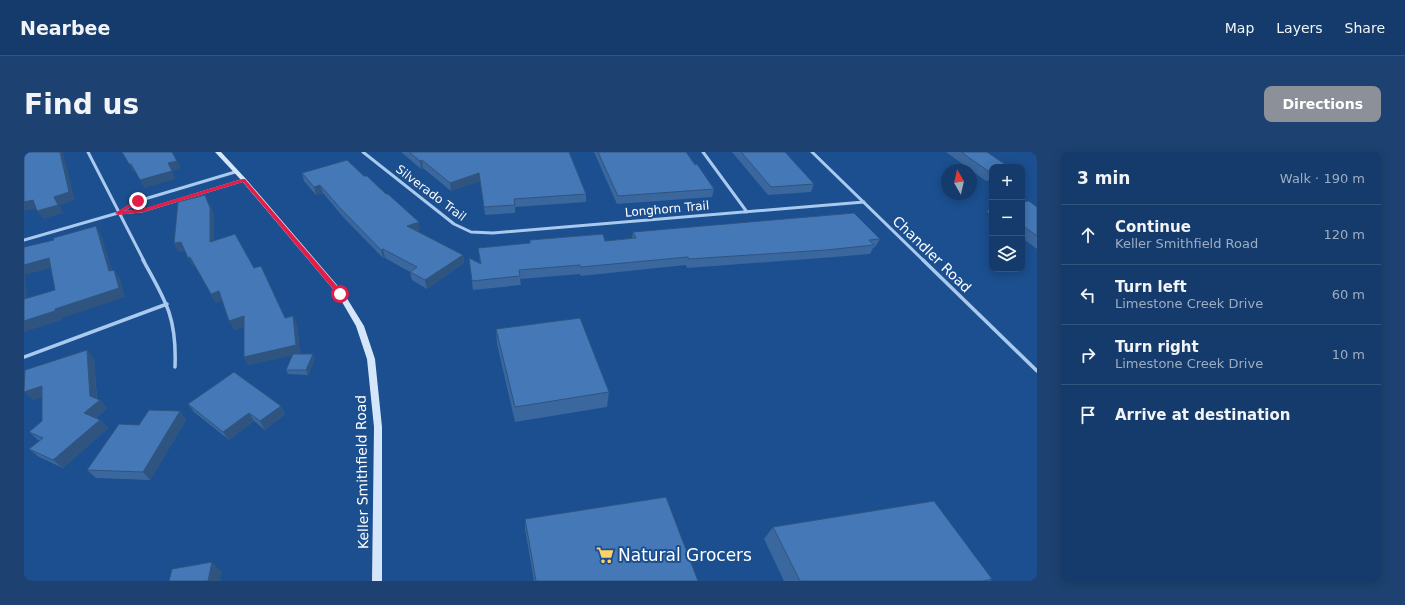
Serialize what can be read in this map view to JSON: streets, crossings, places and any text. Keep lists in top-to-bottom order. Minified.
{"streets":{"main road":["Keller Smithfield Road"],"street":["Silverado Trail","Longhorn Trail","Chandler Road"]},"crossings":[["Silverado Trail","Longhorn Trail"],["Longhorn Trail","Chandler Road"]],"places":{"supermarket":["Natural Grocers"]},"north":"top","page":{"header":"Nearbee","nav":["Map","Layers","Share"],"buttons":"Directions","title":"Find us","heading":["3 min","Walk · 190 m"],"map_buttons":["+","−"],"list":[["Continue","Keller Smithfield Road","120 m"],["Turn left","Limestone Creek Drive","60 m"],["Turn right","Limestone Creek Drive","10 m"],"Arrive at destination"]}}
